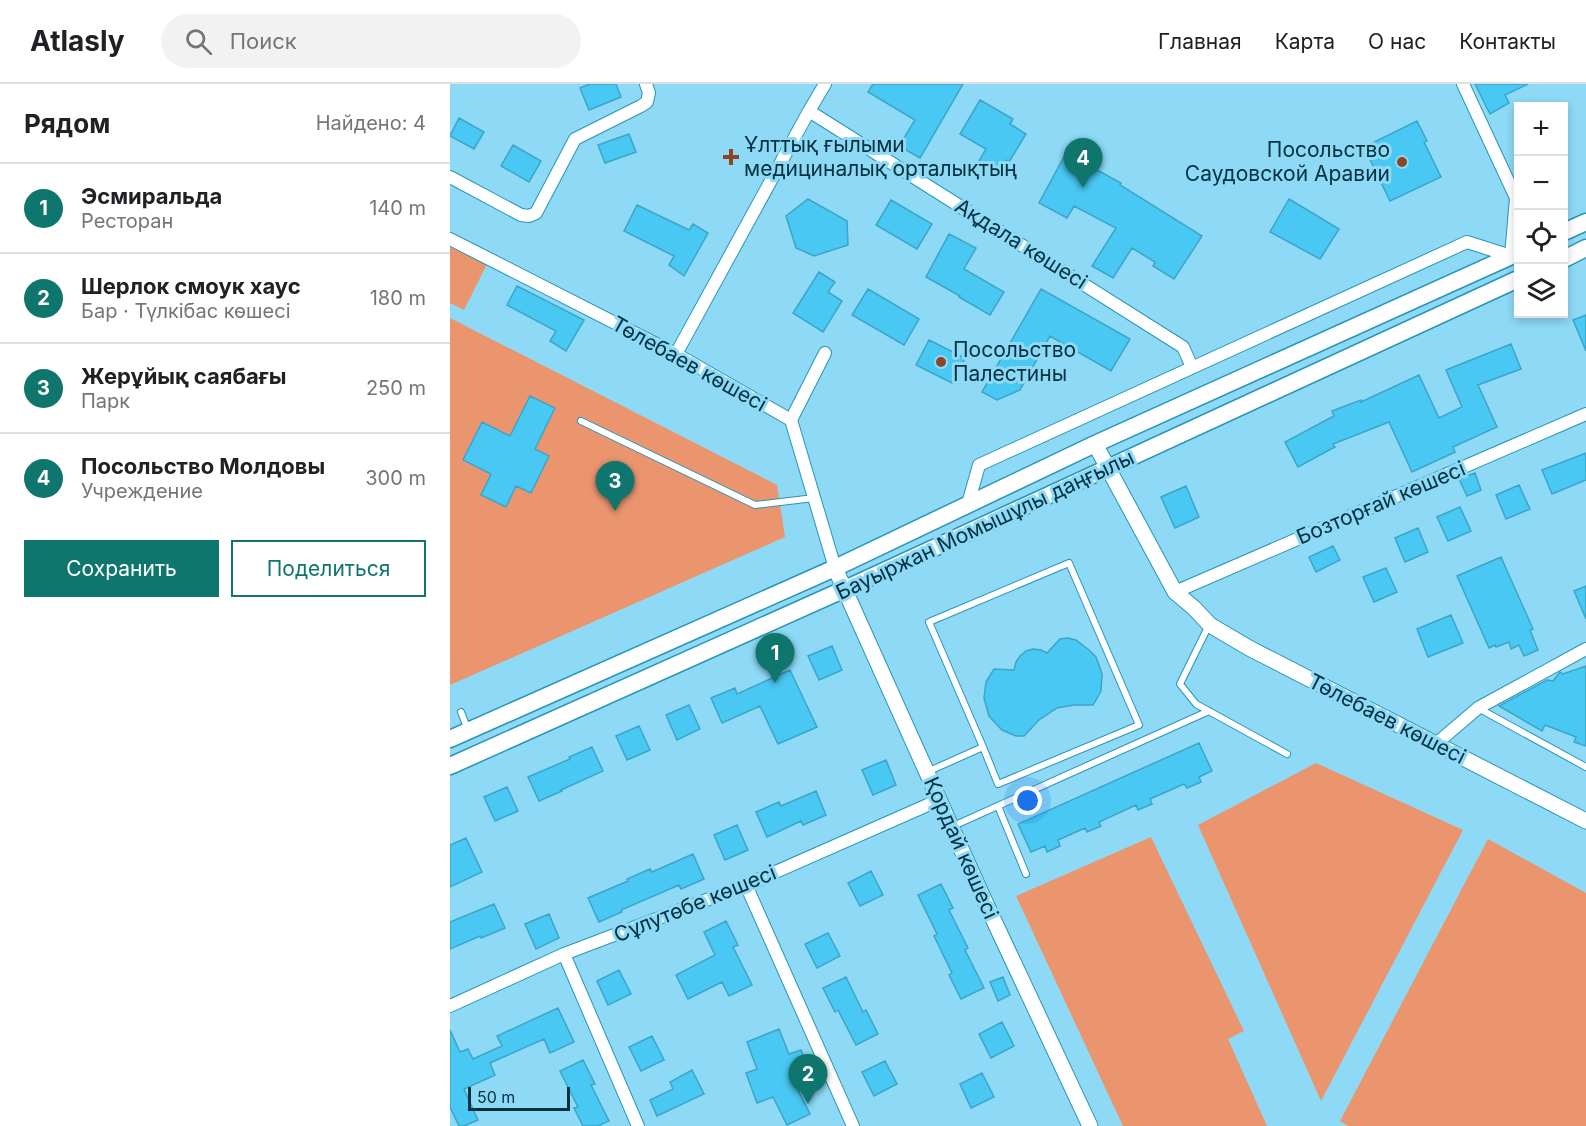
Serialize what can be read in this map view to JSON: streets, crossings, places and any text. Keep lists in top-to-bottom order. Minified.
{"streets":{"main road":["Бауыржан Момышұлы даңғылы"],"street":["Ақдала көшесі","Төлебаев көшесі","Бозторғай көшесі","Қордай көшесі","Сұлутөбе көшесі"]},"crossings":[["Төлебаев көшесі","Бозторғай көшесі"],["Төлебаев көшесі","Бауыржан Момышұлы даңғылы"],["Төлебаев көшесі","Қордай көшесі"],["Бауыржан Момышұлы даңғылы","Қордай көшесі"],["Қордай көшесі","Сұлутөбе көшесі"]],"places":{"health":["Ұлттық ғылыми медициналық орталықтың"],"other":["Посольство Саудовской Аравии","Посольство Палестины"]},"scale_bar":"50 m","page":{"header":"Atlasly","search":"Поиск","nav":["Главная","Карта","О нас","Контакты"],"heading":["Рядом","Найдено: 4"],"map_buttons":["+","−"],"pins":["4","3","1","2"],"list":[{"mark":"1","name":"Эсмиральда","note":"Ресторан","value":"140 m"},{"mark":"2","name":"Шерлок смоук хаус","note":"Бар · Түлкібас көшесі","value":"180 m"},{"mark":"3","name":"Жерұйық саябағы","note":"Парк","value":"250 m"},{"mark":"4","name":"Посольство Молдовы","note":"Учреждение","value":"300 m"}],"buttons":["Сохранить","Поделиться"],"scale":"50 m"}}
